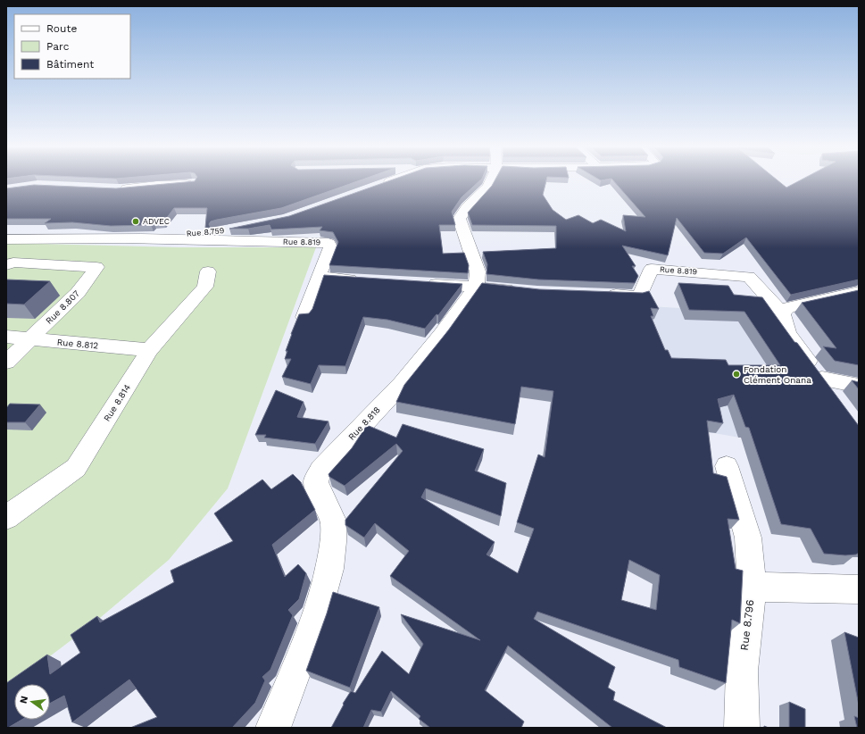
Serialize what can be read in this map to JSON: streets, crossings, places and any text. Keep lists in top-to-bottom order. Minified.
{"streets":{"street":["Rue 8.759","Rue 8.819","Rue 8.807","Rue 8.812","Rue 8.814","Rue 8.818","Rue 8.796"]},"crossings":[["Rue 8.759","Rue 8.819"],["Rue 8.807","Rue 8.812"],["Rue 8.812","Rue 8.814"]],"places":["ADVEC","Fondation Clément Onana"],"legend":["Route","Parc","Bâtiment"],"north":"left"}
